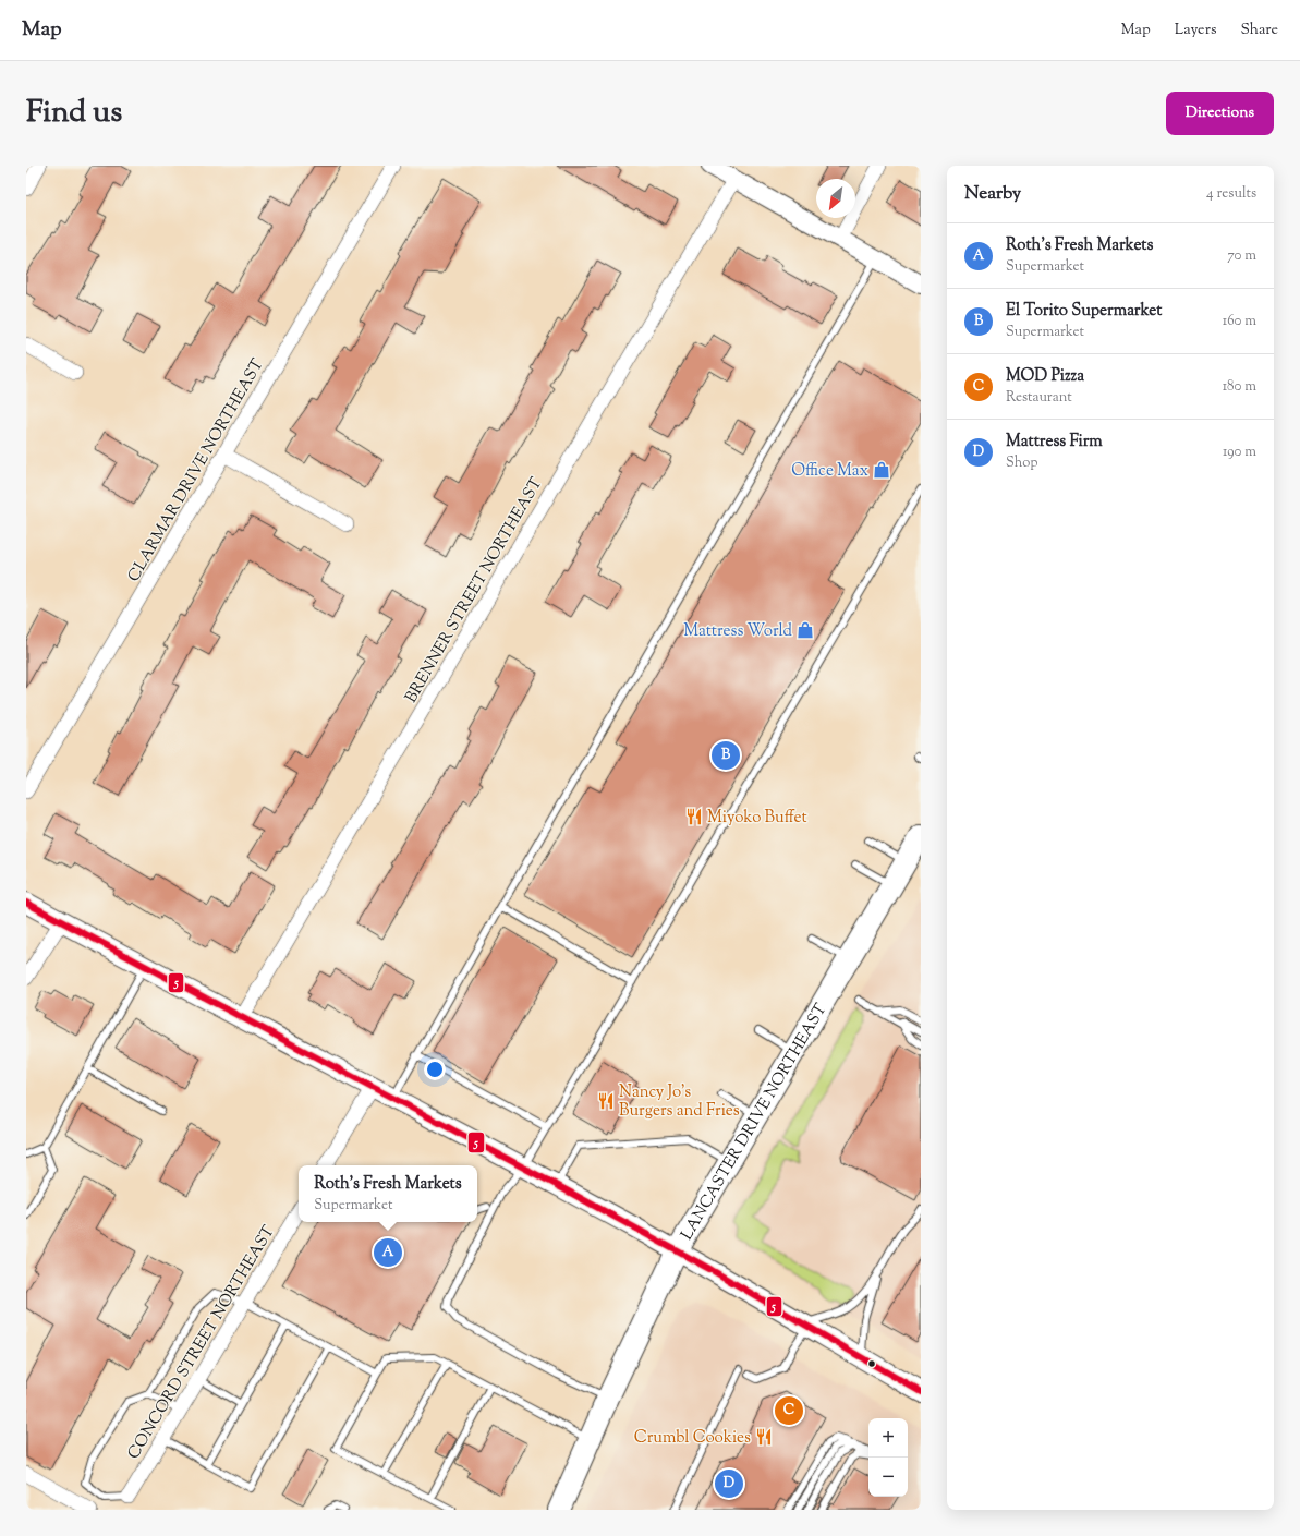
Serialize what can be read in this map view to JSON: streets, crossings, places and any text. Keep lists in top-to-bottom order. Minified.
{"streets":{"main road":["LANCASTER DRIVE NORTHEAST"],"street":["CLARMAR DRIVE NORTHEAST","BRENNER STREET NORTHEAST","CONCORD STREET NORTHEAST"]},"places":{"shop":["Office Max","Mattress World"],"restaurant":["Miyoko Buffet","Nancy Jo's Burgers and Fries","Crumbl Cookies"]},"lines":["transit line 5"],"north":"bottom left","page":{"header":"Map","nav":["Map","Layers","Share"],"title":"Find us","buttons":"Directions","heading":["Nearby","4 results"],"list":[{"mark":"A","name":"Roth's Fresh Markets","note":"Supermarket","value":"70 m"},{"mark":"B","name":"El Torito Supermarket","note":"Supermarket","value":"160 m"},{"mark":"C","name":"MOD Pizza","note":"Restaurant","value":"180 m"},{"mark":"D","name":"Mattress Firm","note":"Shop","value":"190 m"}],"pins":["B","A","C","D"],"popup":["Roth's Fresh Markets","Supermarket"],"map_buttons":["+","−"]}}
